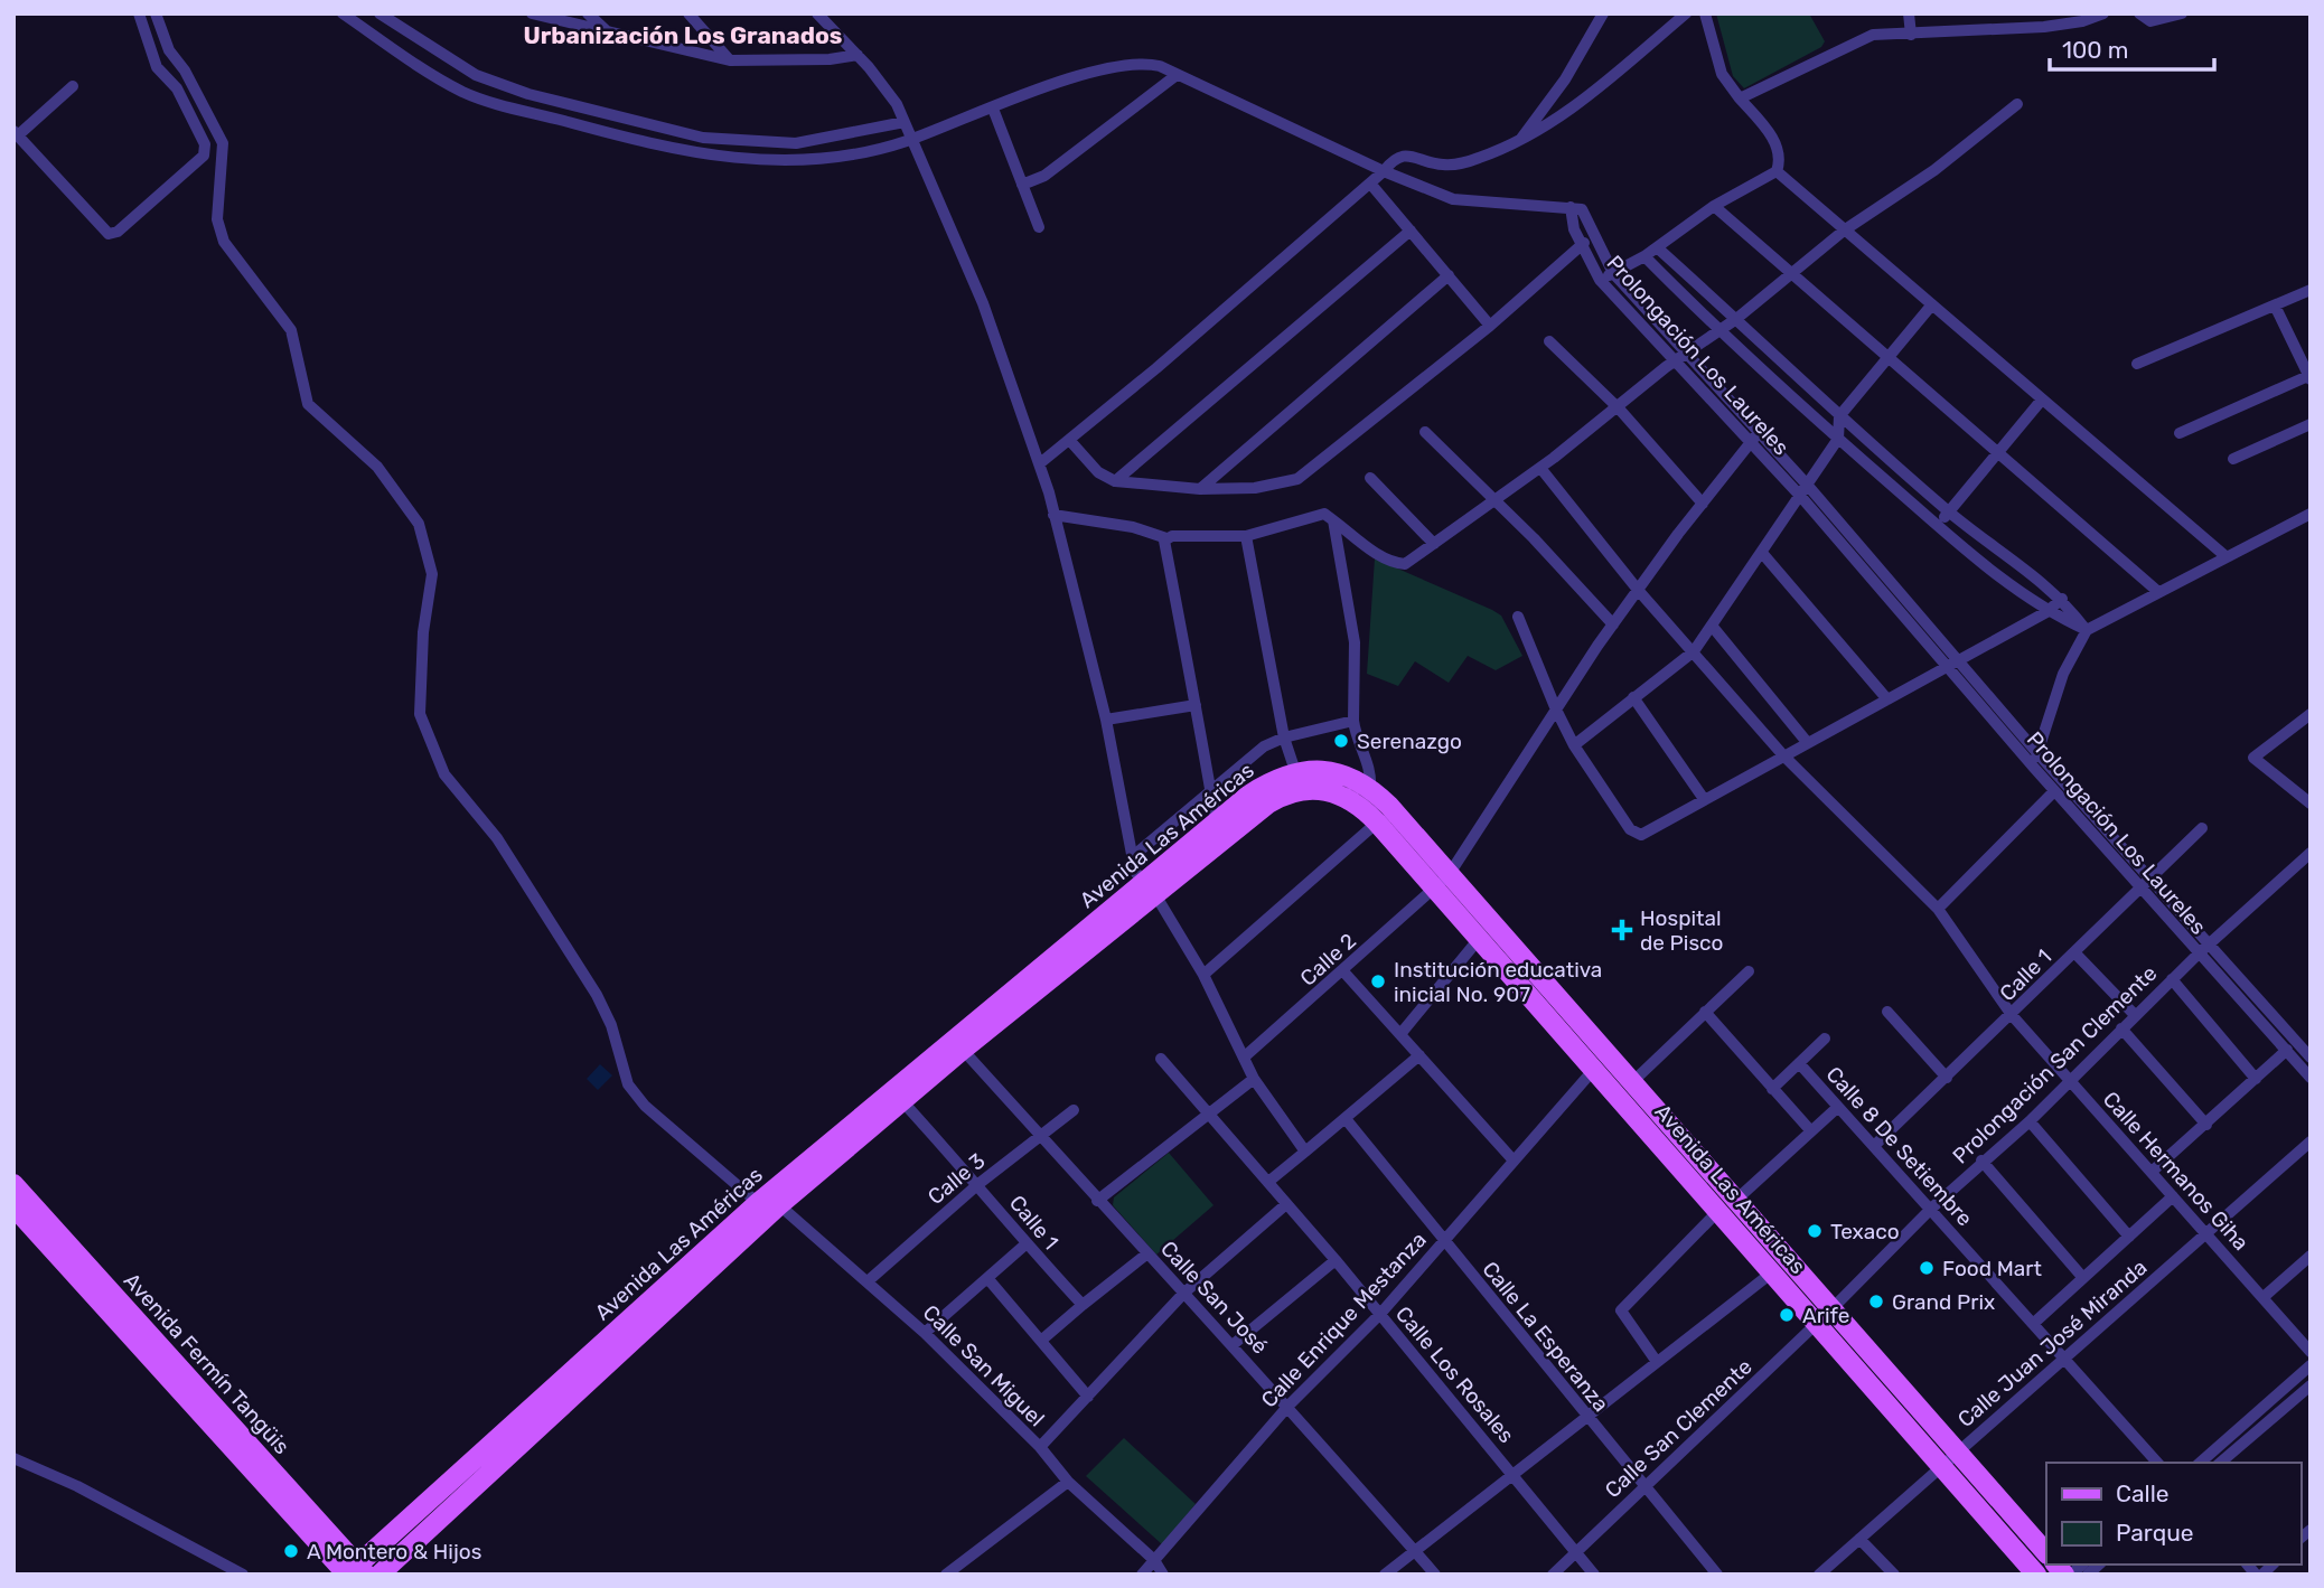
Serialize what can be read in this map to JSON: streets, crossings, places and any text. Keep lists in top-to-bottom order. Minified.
{"streets":{"main road":["Avenida Las Américas","Avenida Fermín Tangüis"],"street":["Prolongación Los Laureles","Calle 2","Calle 1","Prolongación San Clemente","Calle 8 De Setiembre","Calle Hermanos Giha","Calle 3","Calle San José","Calle Enrique Mestanza","Calle La Esperanza","Calle Juan José Miranda","Calle San Miguel","Calle Los Rosales","Calle San Clemente"]},"crossings":[["Prolongación Los Laureles","Calle 2"],["Prolongación Los Laureles","Calle 1"],["Prolongación Los Laureles","Prolongación San Clemente"],["Avenida Las Américas","Calle 2"],["Avenida Las Américas","Calle 1"],["Avenida Las Américas","Prolongación San Clemente"],["Avenida Las Américas","Calle San José"],["Avenida Las Américas","Calle Enrique Mestanza"],["Avenida Las Américas","Calle Juan José Miranda"],["Avenida Las Américas","Avenida Fermín Tangüis"],["Avenida Las Américas","Calle San Miguel"],["Avenida Las Américas","Calle San Clemente"],["Calle 2","Calle Hermanos Giha"],["Calle 1","Calle 8 De Setiembre"],["Calle 1","Calle Hermanos Giha"],["Calle 1","Calle 3"],["Prolongación San Clemente","Calle 8 De Setiembre"],["Prolongación San Clemente","Calle Hermanos Giha"],["Prolongación San Clemente","Calle San Clemente"],["Calle 8 De Setiembre","Calle Juan José Miranda"],["Calle Hermanos Giha","Calle Juan José Miranda"],["Calle 3","Calle San José"],["Calle 3","Calle San Miguel"],["Calle San José","Calle Enrique Mestanza"],["Calle Enrique Mestanza","Calle La Esperanza"],["Calle Enrique Mestanza","Calle San Miguel"],["Calle Enrique Mestanza","Calle Los Rosales"],["Calle La Esperanza","Calle San Clemente"],["Calle Los Rosales","Calle San Clemente"]],"districts":["Urbanización Los Granados"],"places":{"other":["Serenazgo","Institución educativa inicial No. 907","Texaco","Food Mart","Grand Prix","Arife","A Montero & Hijos"],"health":["Hospital de Pisco"]},"legend":["Calle","Parque"],"scale_bar":"100 m"}
